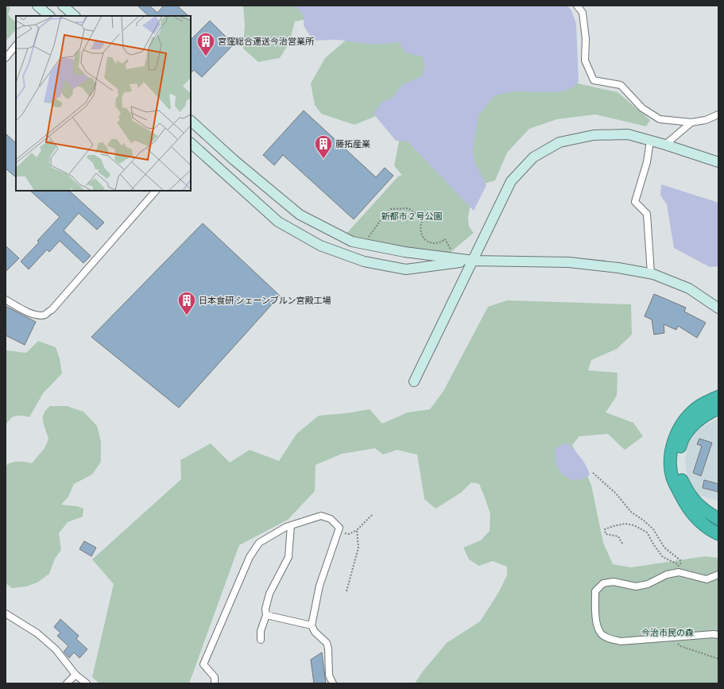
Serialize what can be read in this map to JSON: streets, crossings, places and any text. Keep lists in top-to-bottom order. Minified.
{"parks":["新都市２号公園","今治市民の森"],"places":{"building":["宮窪総合運送今治営業所","藤拓産業","日本食研 シェーンブルン宮殿工場"]}}
